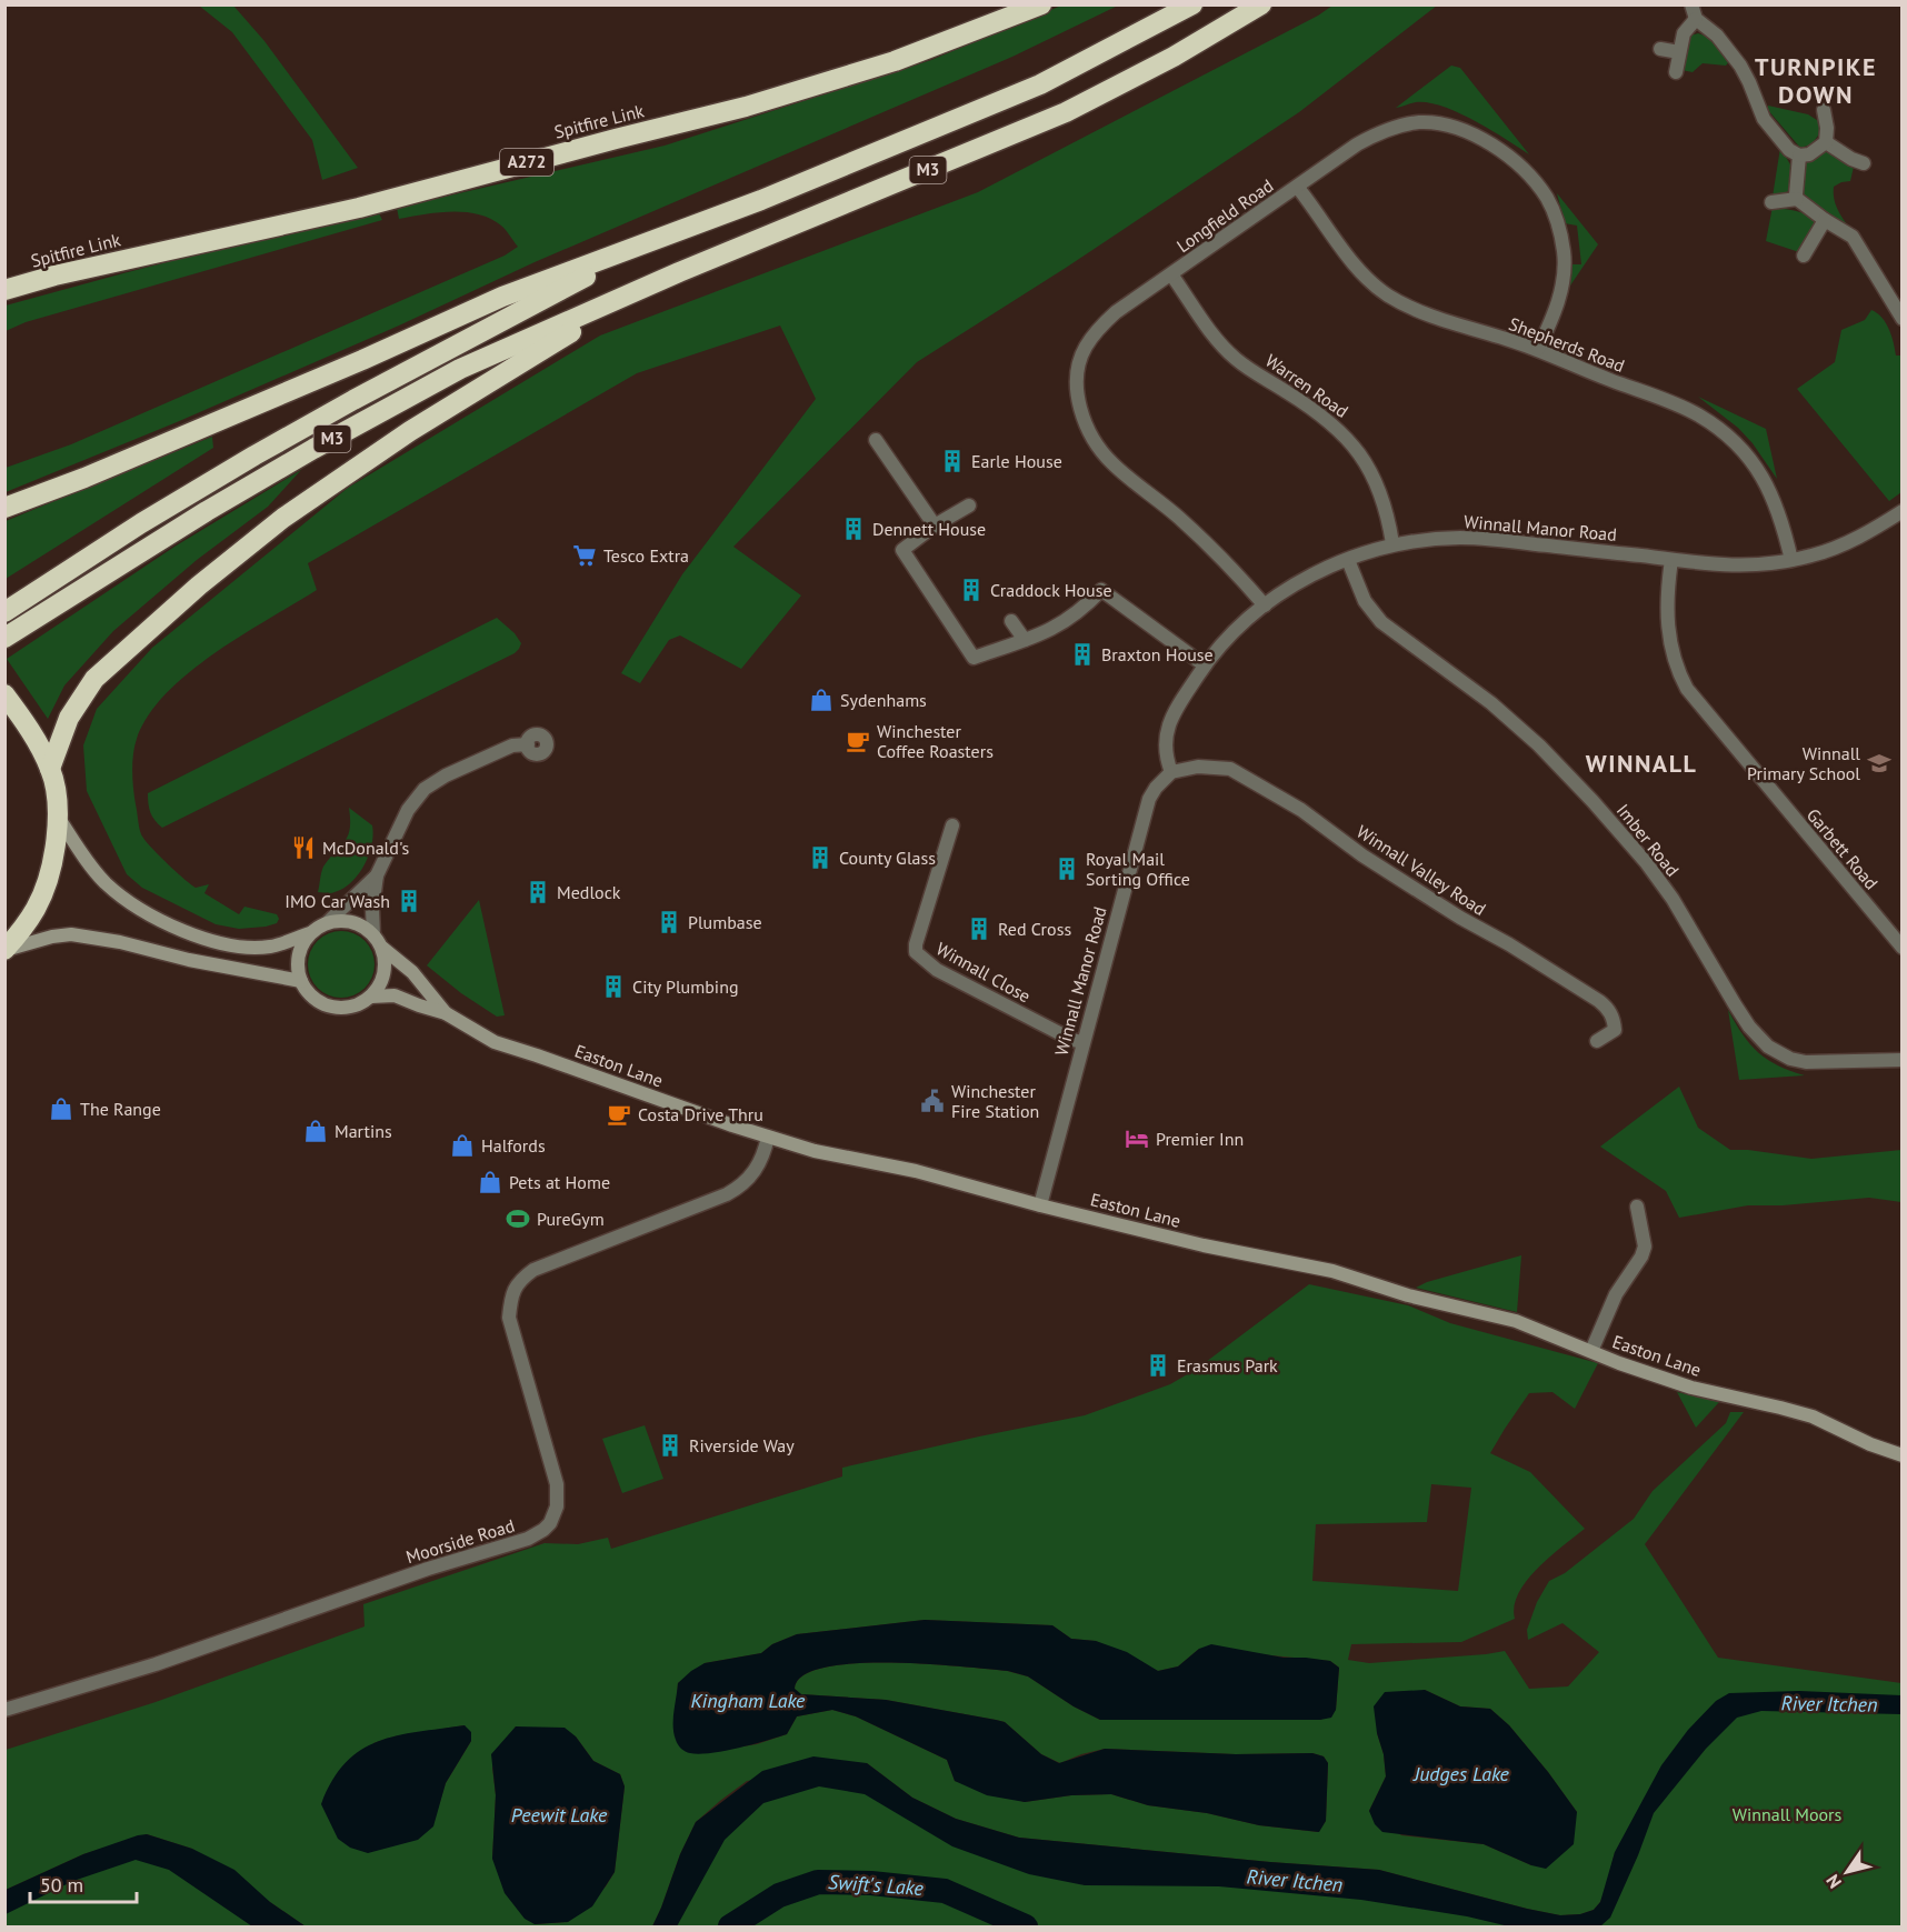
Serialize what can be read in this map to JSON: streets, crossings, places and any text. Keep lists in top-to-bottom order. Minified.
{"streets":{"highway":["Spitfire Link","A272","M3"],"street":["Longfield Road","Shepherds Road","Warren Road","Winnall Manor Road","Imber Road","Garbett Road","Winnall Valley Road","Winnall Close","Easton Lane","Moorside Road"]},"crossings":[["Longfield Road","Shepherds Road"],["Longfield Road","Warren Road"],["Longfield Road","Winnall Manor Road"],["Shepherds Road","Winnall Manor Road"],["Warren Road","Winnall Manor Road"],["Winnall Manor Road","Imber Road"],["Winnall Manor Road","Garbett Road"],["Winnall Manor Road","Winnall Valley Road"],["Winnall Manor Road","Winnall Close"],["Winnall Manor Road","Easton Lane"],["Easton Lane","Moorside Road"]],"districts":["TURNPIKE DOWN","WINNALL"],"water":["Kingham Lake","River Itchen","Judges Lake","Peewit Lake","Swift's Lake"],"parks":["Winnall Moors"],"places":{"building":["Earle House","Dennett House","Craddock House","Braxton House","County Glass","Royal Mail Sorting Office","Medlock","IMO Car Wash","Plumbase","Red Cross","City Plumbing","Erasmus Park","Riverside Way"],"supermarket":["Tesco Extra"],"shop":["Sydenhams","The Range","Martins","Halfords","Pets at Home"],"cafe":["Winchester Coffee Roasters","Costa Drive Thru"],"school or university":["Winnall Primary School"],"restaurant":["McDonald's"],"public building":["Winchester Fire Station"],"hotel":["Premier Inn"],"sports":["PureGym"]},"scale_bar":"50 m","north":"bottom left"}
